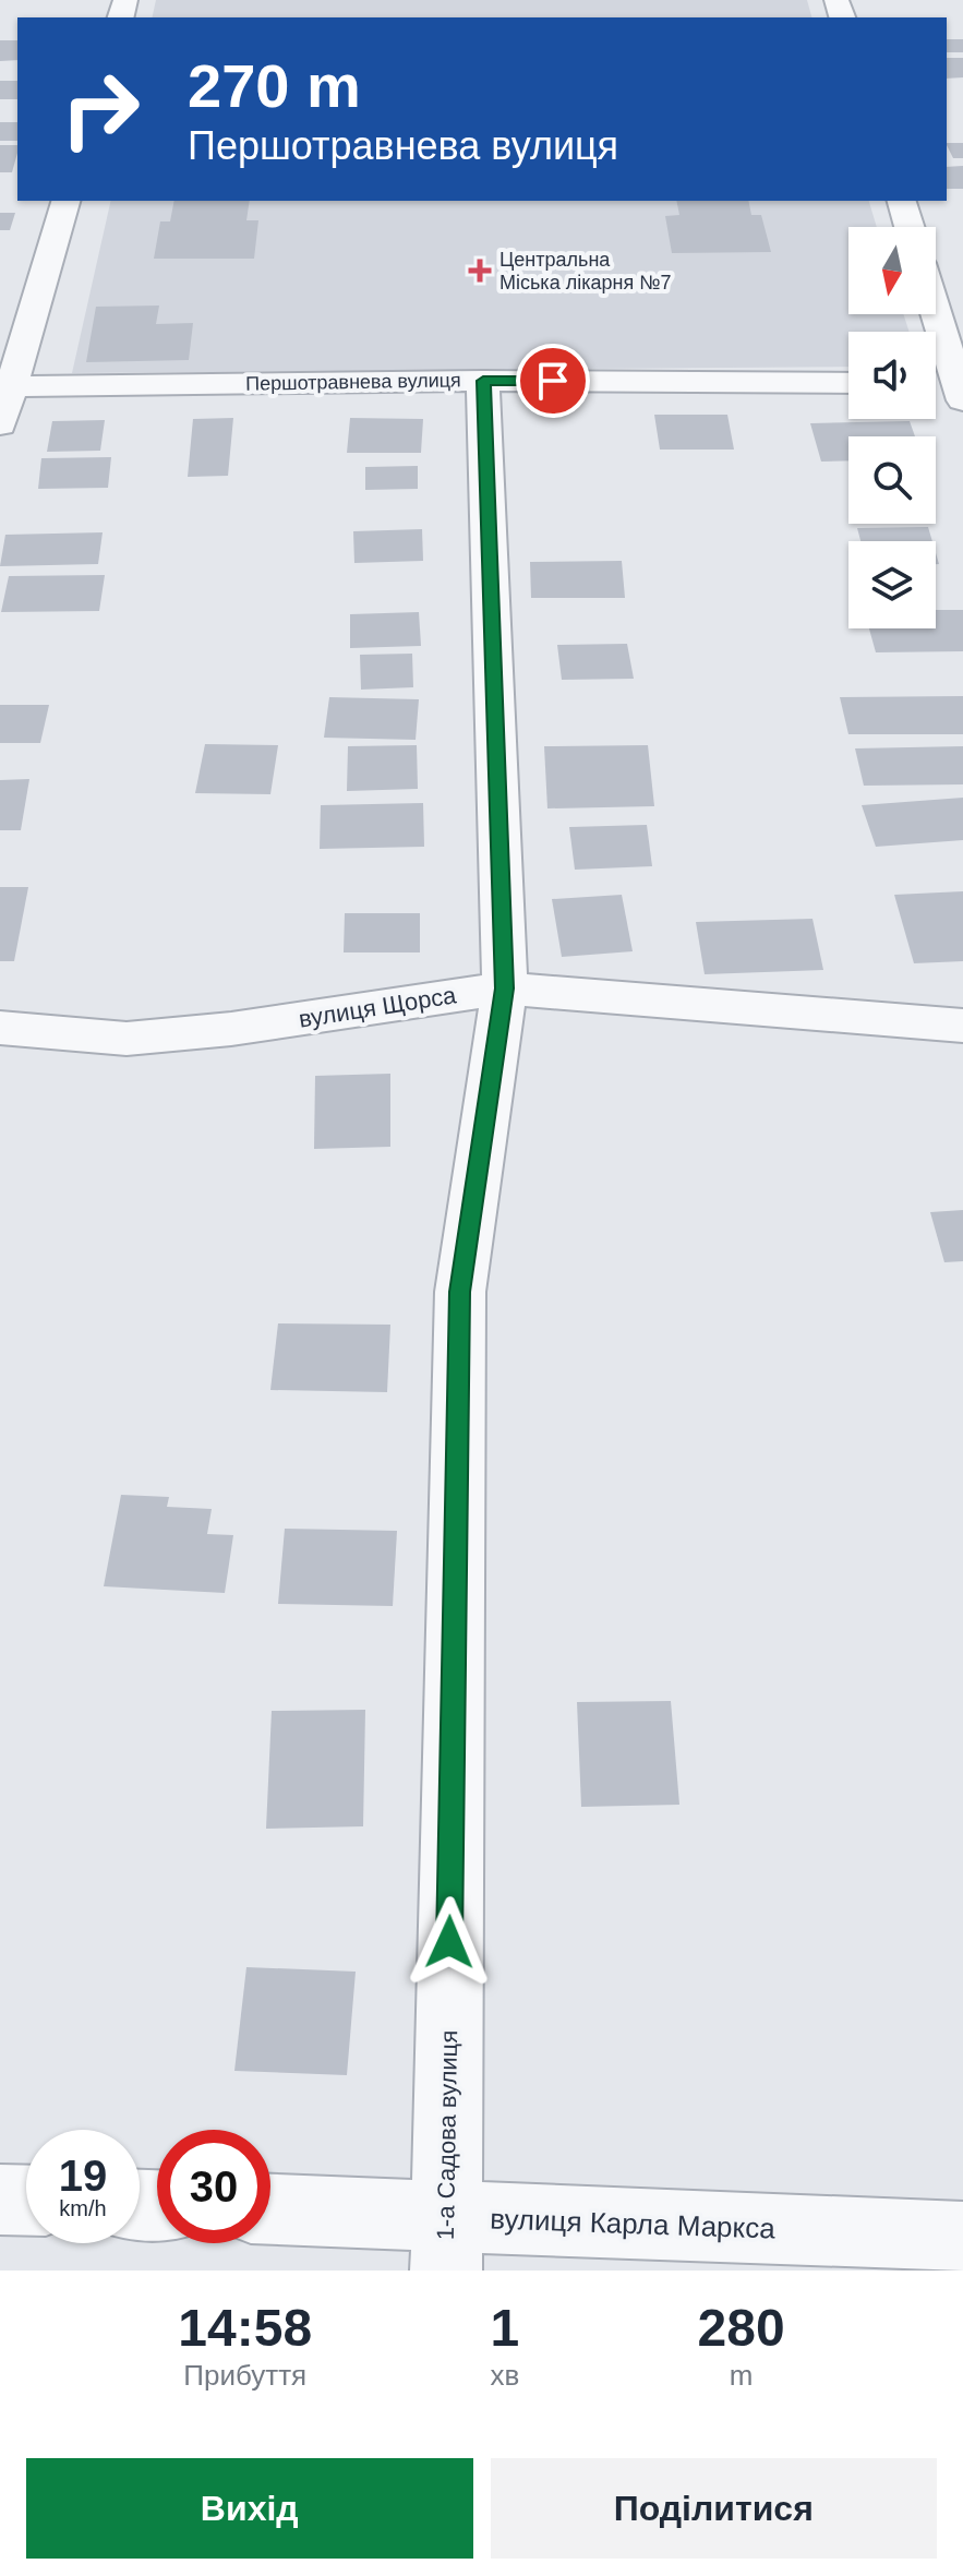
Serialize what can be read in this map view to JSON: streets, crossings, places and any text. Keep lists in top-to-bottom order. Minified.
{"streets":{"street":["Першотравнева вулиця","вулиця Щорса","1-а Садова вулиця","вулиця Карла Маркса"]},"crossings":[["Першотравнева вулиця","1-а Садова вулиця"],["вулиця Щорса","1-а Садова вулиця"],["1-а Садова вулиця","вулиця Карла Маркса"]],"places":{"health":["Центральна Міська лікарня №7"]},"north":"bottom","page":{"turn":["270 m","Першотравнева вулиця"],"speed":"19 km/h","limit":"30","eta":["14:58","Прибуття","1","хв","280","m"],"buttons":["Вихід","Поділитися"]}}
